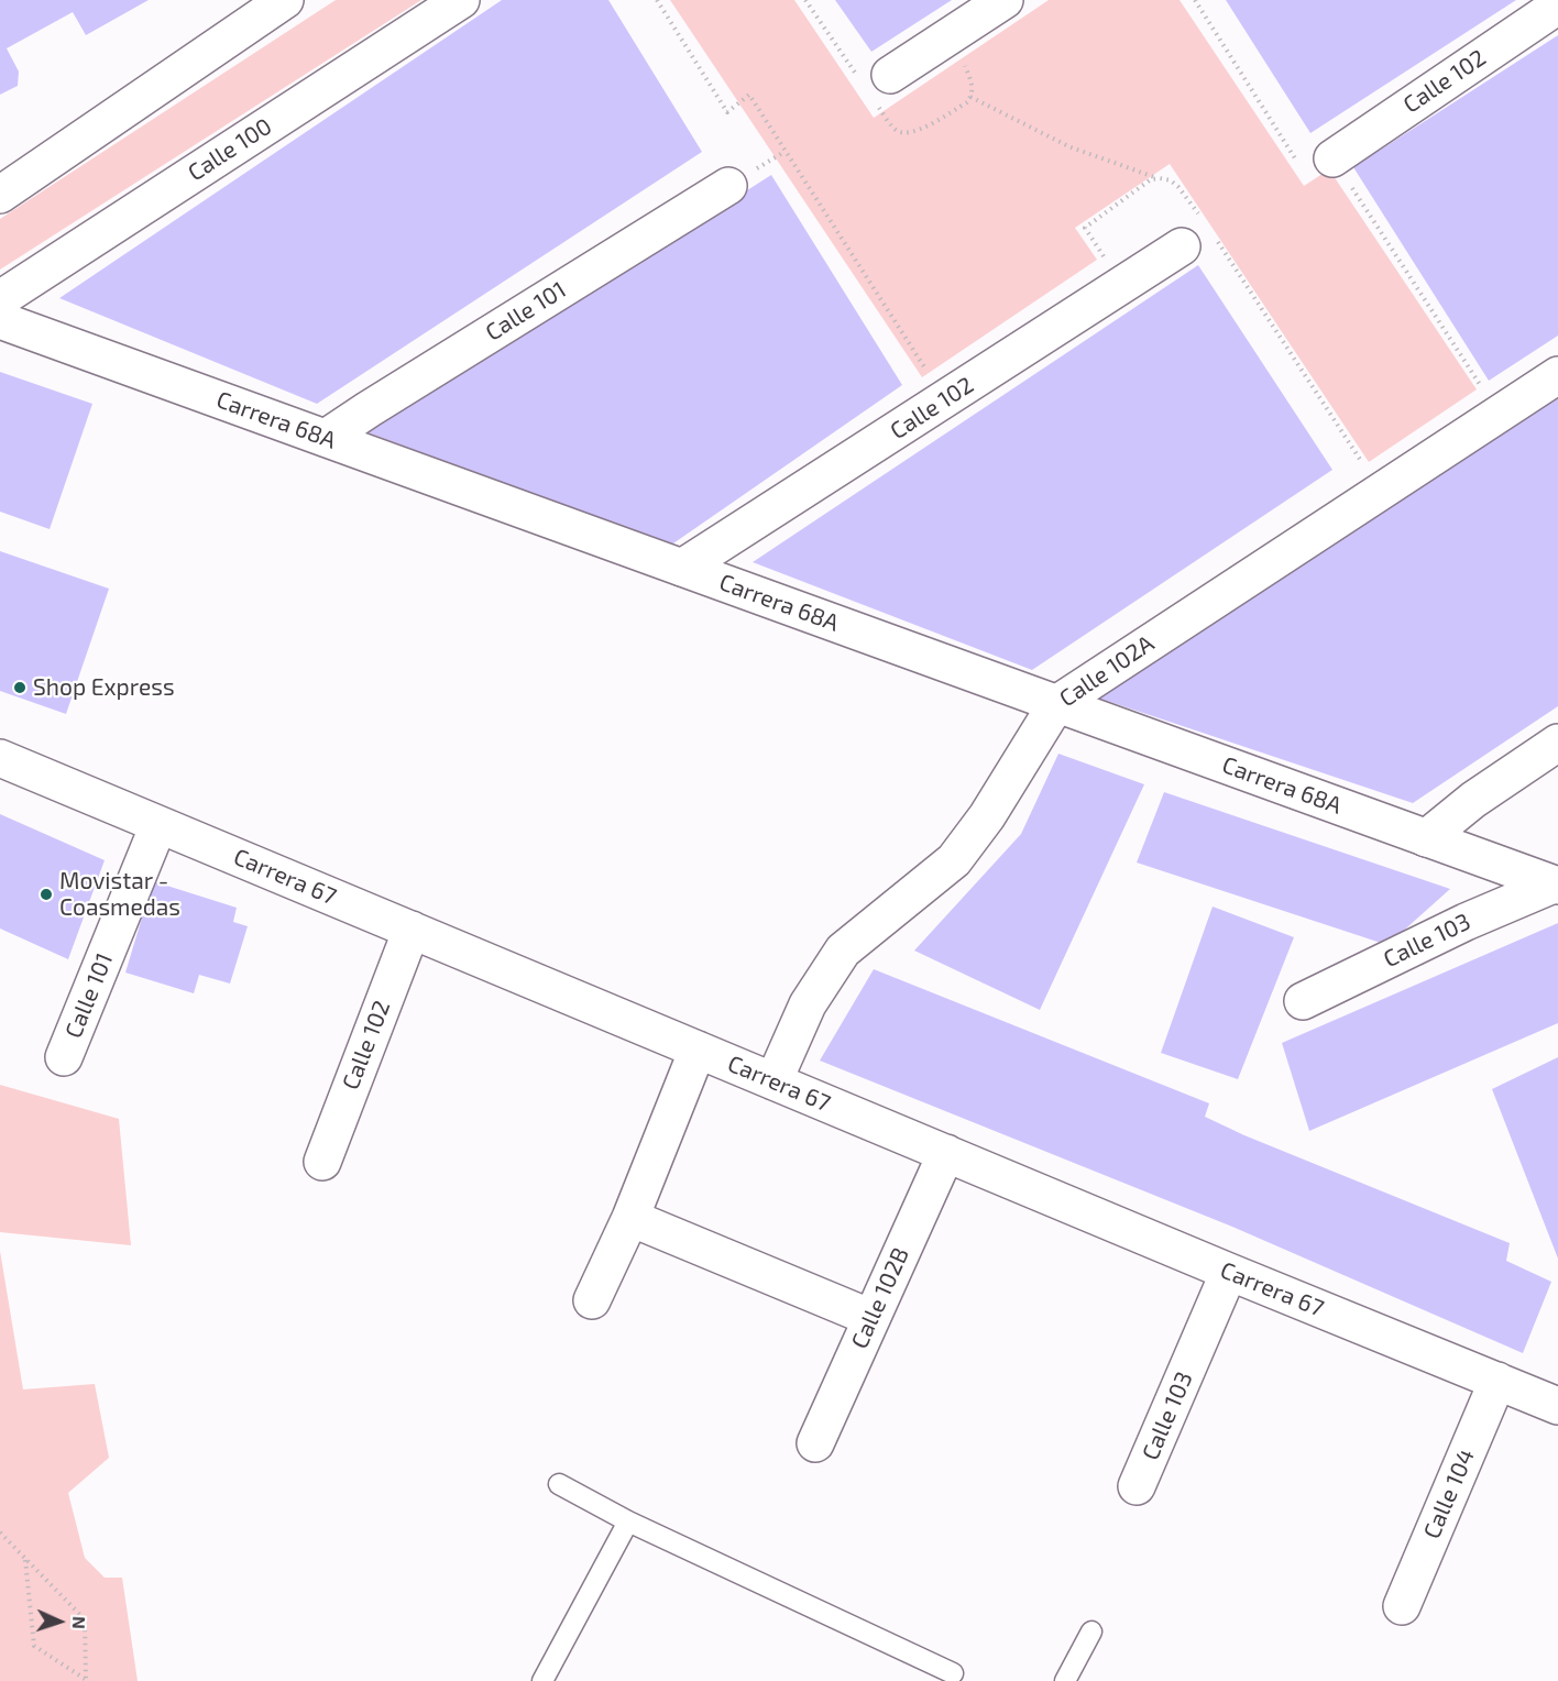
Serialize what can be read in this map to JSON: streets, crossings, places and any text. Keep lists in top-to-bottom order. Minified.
{"streets":{"street":["Calle 102","Calle 100","Calle 101","Carrera 68A","Calle 102A","Carrera 67","Calle 103","Calle 102B","Calle 104"]},"crossings":[["Calle 102","Carrera 68A"],["Calle 102","Carrera 67"],["Calle 101","Carrera 68A"],["Calle 101","Carrera 67"],["Carrera 68A","Calle 102A"],["Carrera 68A","Calle 103"],["Calle 102A","Carrera 67"],["Carrera 67","Calle 103"],["Carrera 67","Calle 102B"],["Carrera 67","Calle 104"]],"places":["Shop Express","Movistar - Coasmedas"],"north":"right"}
